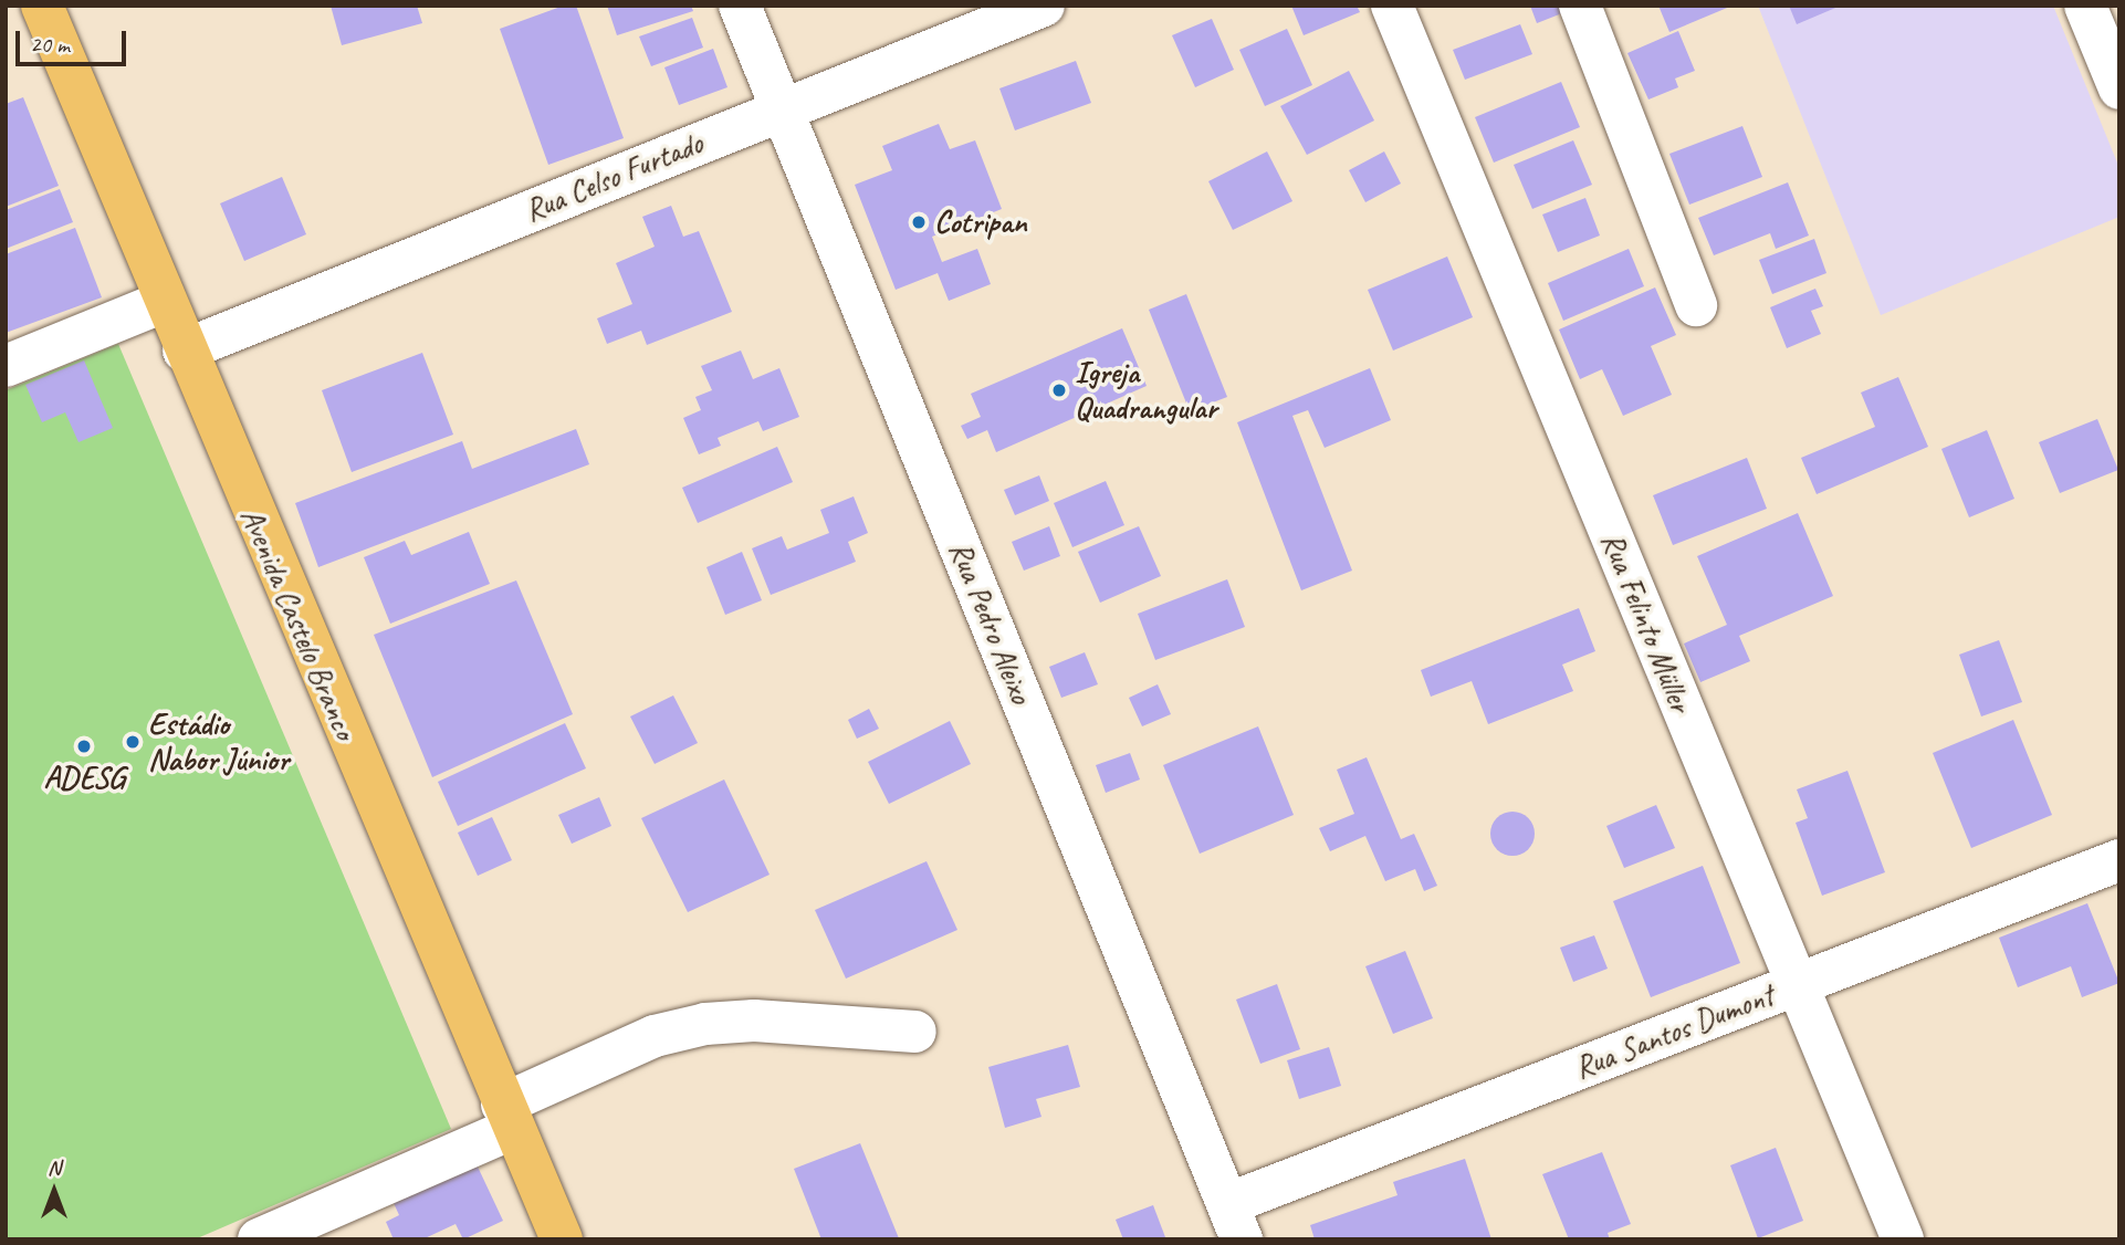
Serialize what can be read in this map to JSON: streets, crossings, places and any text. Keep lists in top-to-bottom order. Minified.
{"streets":{"highway":["Avenida Castelo Branco"],"street":["Rua Celso Furtado","Rua Pedro Aleixo","Rua Felinto Müller","Rua Santos Dumont"]},"crossings":[["Rua Celso Furtado","Rua Pedro Aleixo"],["Rua Celso Furtado","Avenida Castelo Branco"],["Rua Pedro Aleixo","Rua Santos Dumont"],["Rua Felinto Müller","Rua Santos Dumont"]],"places":["Cotripan","Igreja Quadrangular","Estádio Nabor Júnior","ADESG"],"scale_bar":"20 m","north":"top"}
